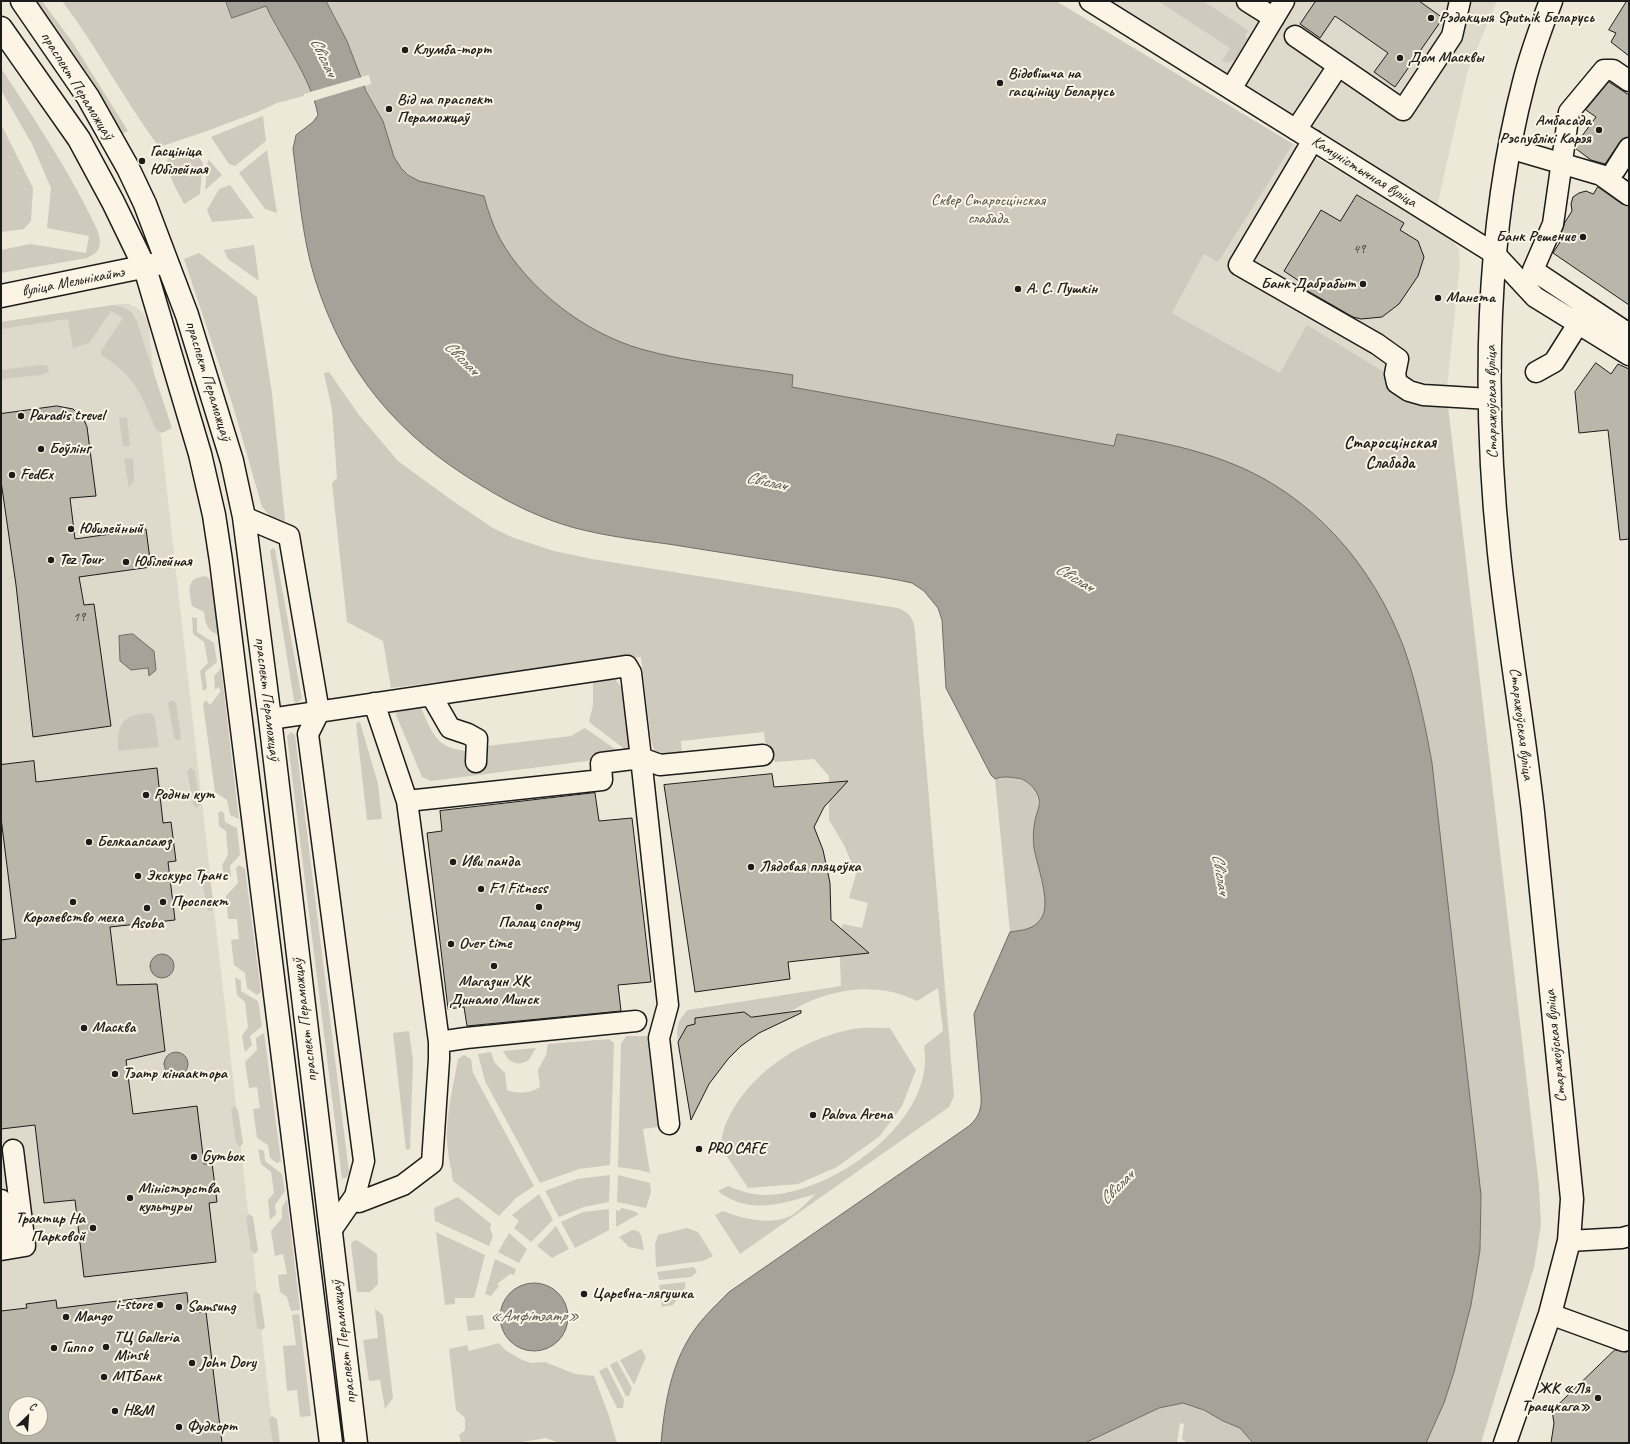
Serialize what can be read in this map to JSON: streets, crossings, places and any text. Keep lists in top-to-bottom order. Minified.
{"streets":{"main road":["праспект Пераможцаў","вуліца Мельнікайтэ","Старажоўская вуліца"],"street":["Камуністычная вуліца"]},"crossings":[["праспект Пераможцаў","вуліца Мельнікайтэ"],["Камуністычная вуліца","Старажоўская вуліца"]],"districts":["Старосцінская Слабада"],"water":["Свіслач","«Амфітэатр»"],"parks":["Сквер Старосцінская слабада"],"places":["Рэдакцыя Sputnik Беларусь","Клумба-торт","Дом Масквы","Відовішча на гасцініцу Беларусь","Від на праспект Пераможцаў","Амбасада Рэспублікі Карэя","Гасцініца Юбілейная","Банк Решение","Банк Дабрабыт","А. С. Пушкін","Манета","Paradis trevel","Боўлінг","FedEx","Юбилейный","Tez Tour","Юбілейная","Родны кут","Белкаапсаюз","Иви панда","Лядовая пляцоўка","Экскурс Транс","F1 Fitness","Королевство меха","Проспект","Палац спорту","Asoba","Over time","Магазин ХК Динамо Минск","Масква","Тэатр кінаактора","Palova Arena","PRO CAFE","Gymbox","Міністэрства культуры","Трактир На Парковой","Царевна-лягушка","i-store","Samsung","Mango","ТЦ Galleria Minsk","Гиппо","John Dory","МТБанк","ЖК «Ля Траецкага»","H&M","Фудкорт"],"house_numbers":["49","19"],"north":"top right"}
